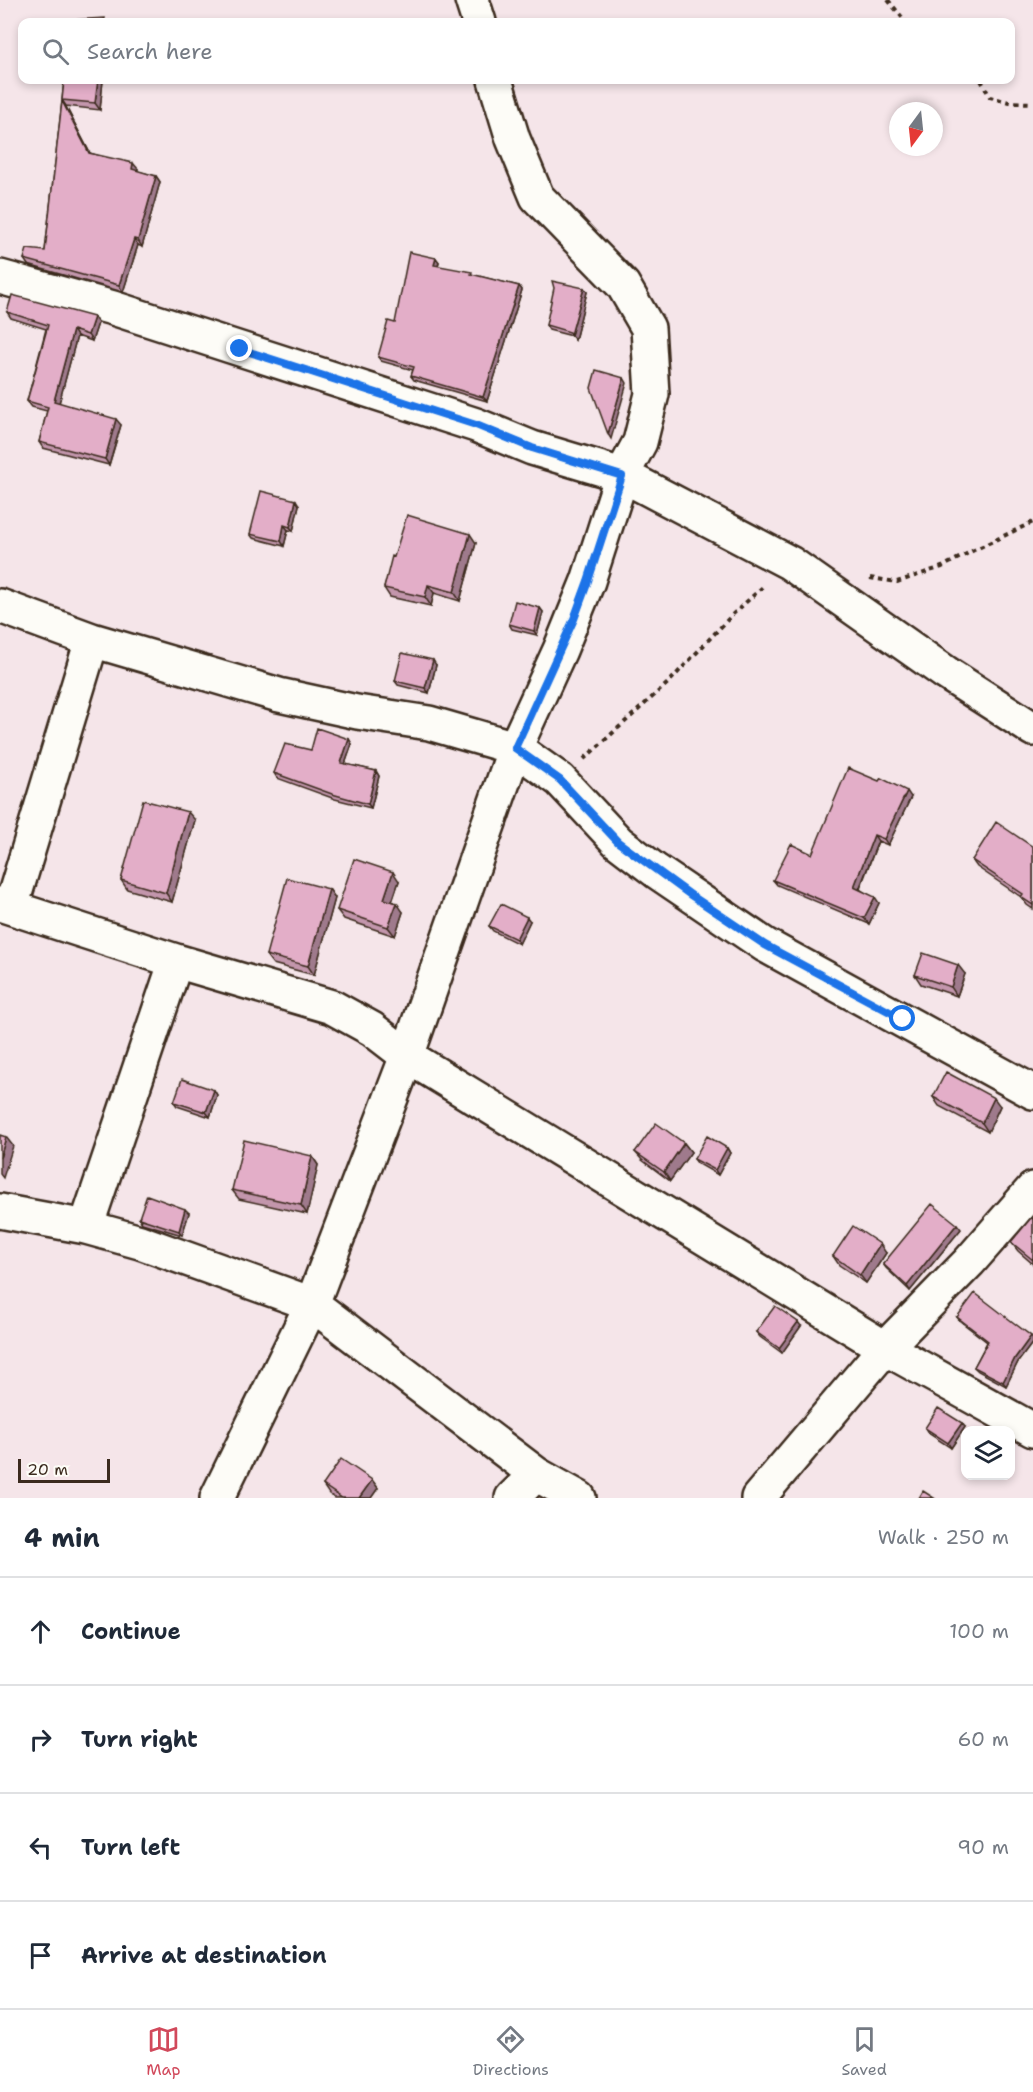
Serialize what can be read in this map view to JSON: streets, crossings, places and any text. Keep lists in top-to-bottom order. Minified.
{"scale_bar":"20 m","north":"bottom","page":{"search":"Search here","scale":"20 m","heading":["4 min","Walk · 250 m"],"list":[["Continue","100 m"],["Turn right","60 m"],["Turn left","90 m"],"Arrive at destination"],"nav":["Map","Directions","Saved"]}}
